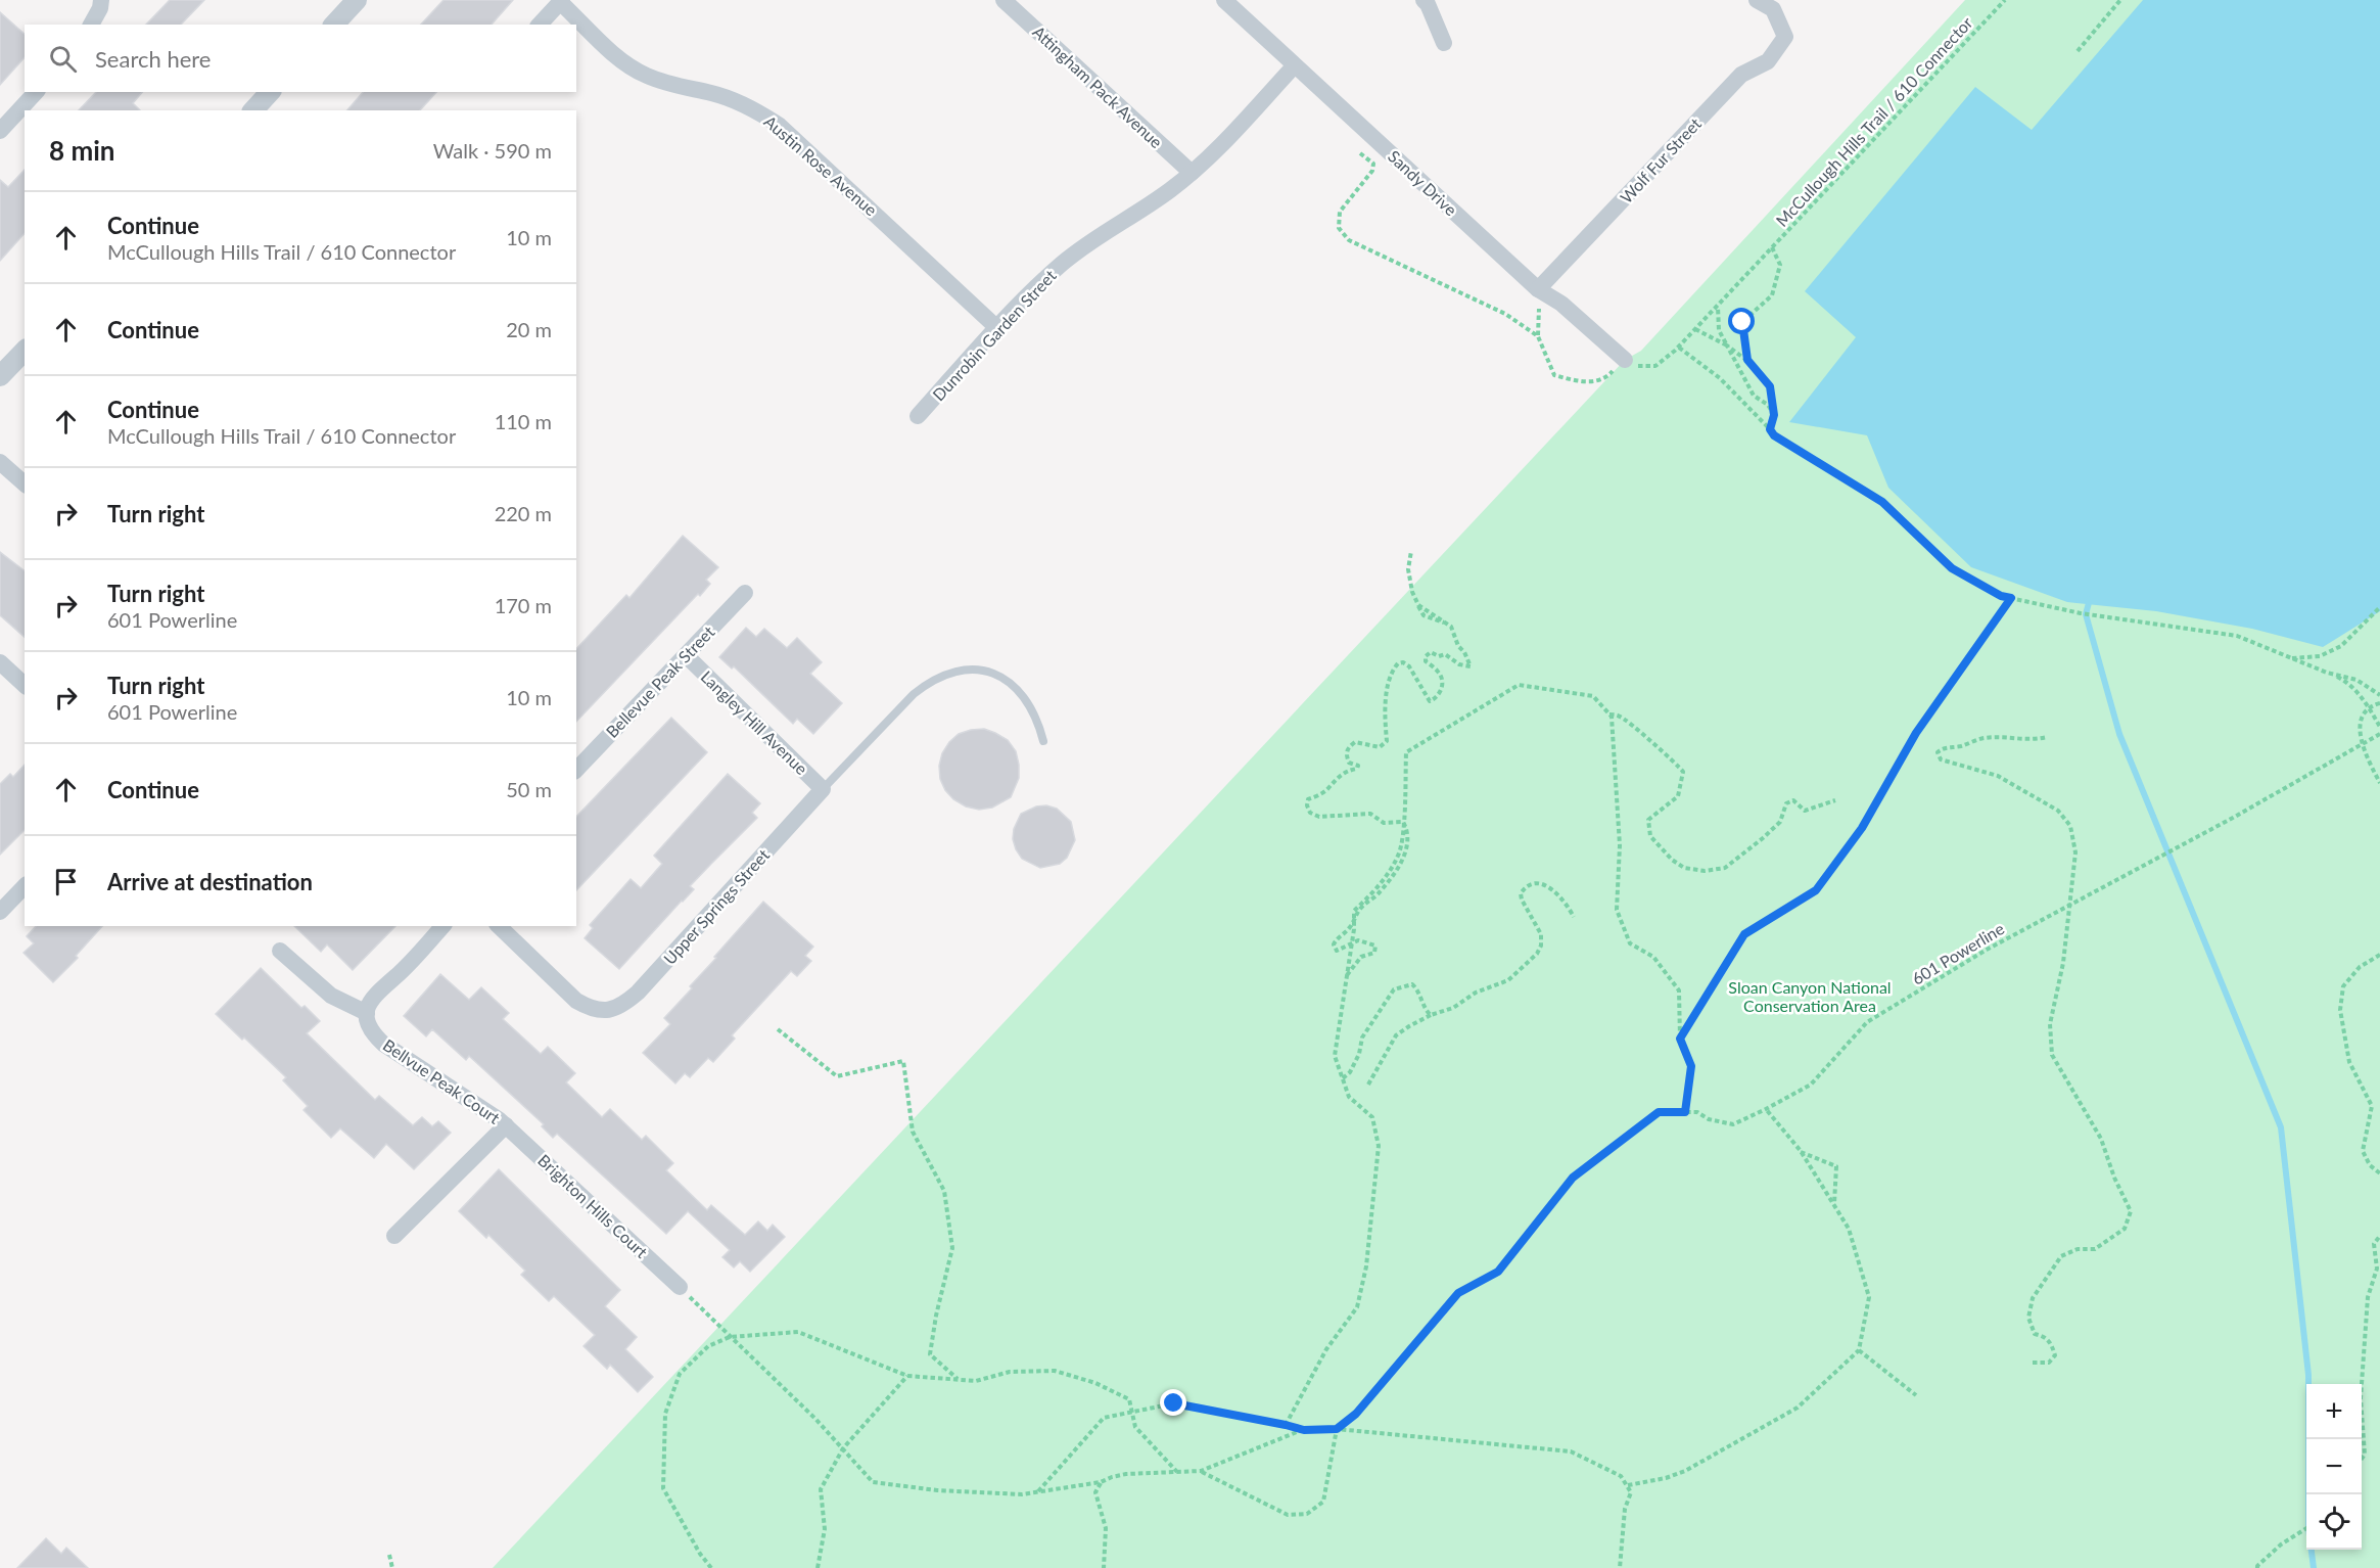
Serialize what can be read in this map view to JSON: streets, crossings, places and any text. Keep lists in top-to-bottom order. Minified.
{"streets":{"street":["Attingham Pack Avenue","Wolf Fur Street","Austin Rose Avenue","Sandy Drive","Dunrobin Garden Street","Bellevue Peak Street","Langley Hill Avenue","Upper Springs Street","Bellvue Peak Court","Brighton Hills Court"],"path":["McCullough Hills Trail / 610 Connector","601 Powerline"]},"crossings":[["Attingham Pack Avenue","Dunrobin Garden Street"],["Wolf Fur Street","Sandy Drive"],["Austin Rose Avenue","Dunrobin Garden Street"],["Sandy Drive","Dunrobin Garden Street"],["Bellevue Peak Street","Langley Hill Avenue"],["Langley Hill Avenue","Upper Springs Street"],["Bellvue Peak Court","Brighton Hills Court"]],"parks":["Sloan Canyon National Conservation Area"],"page":{"search":"Search here","heading":["8 min","Walk · 590 m"],"list":[["Continue","McCullough Hills Trail / 610 Connector","10 m"],["Continue","20 m"],["Continue","McCullough Hills Trail / 610 Connector","110 m"],["Turn right","220 m"],["Turn right","601 Powerline","170 m"],["Turn right","601 Powerline","10 m"],["Continue","50 m"],"Arrive at destination"],"map_buttons":["+","−"]}}
